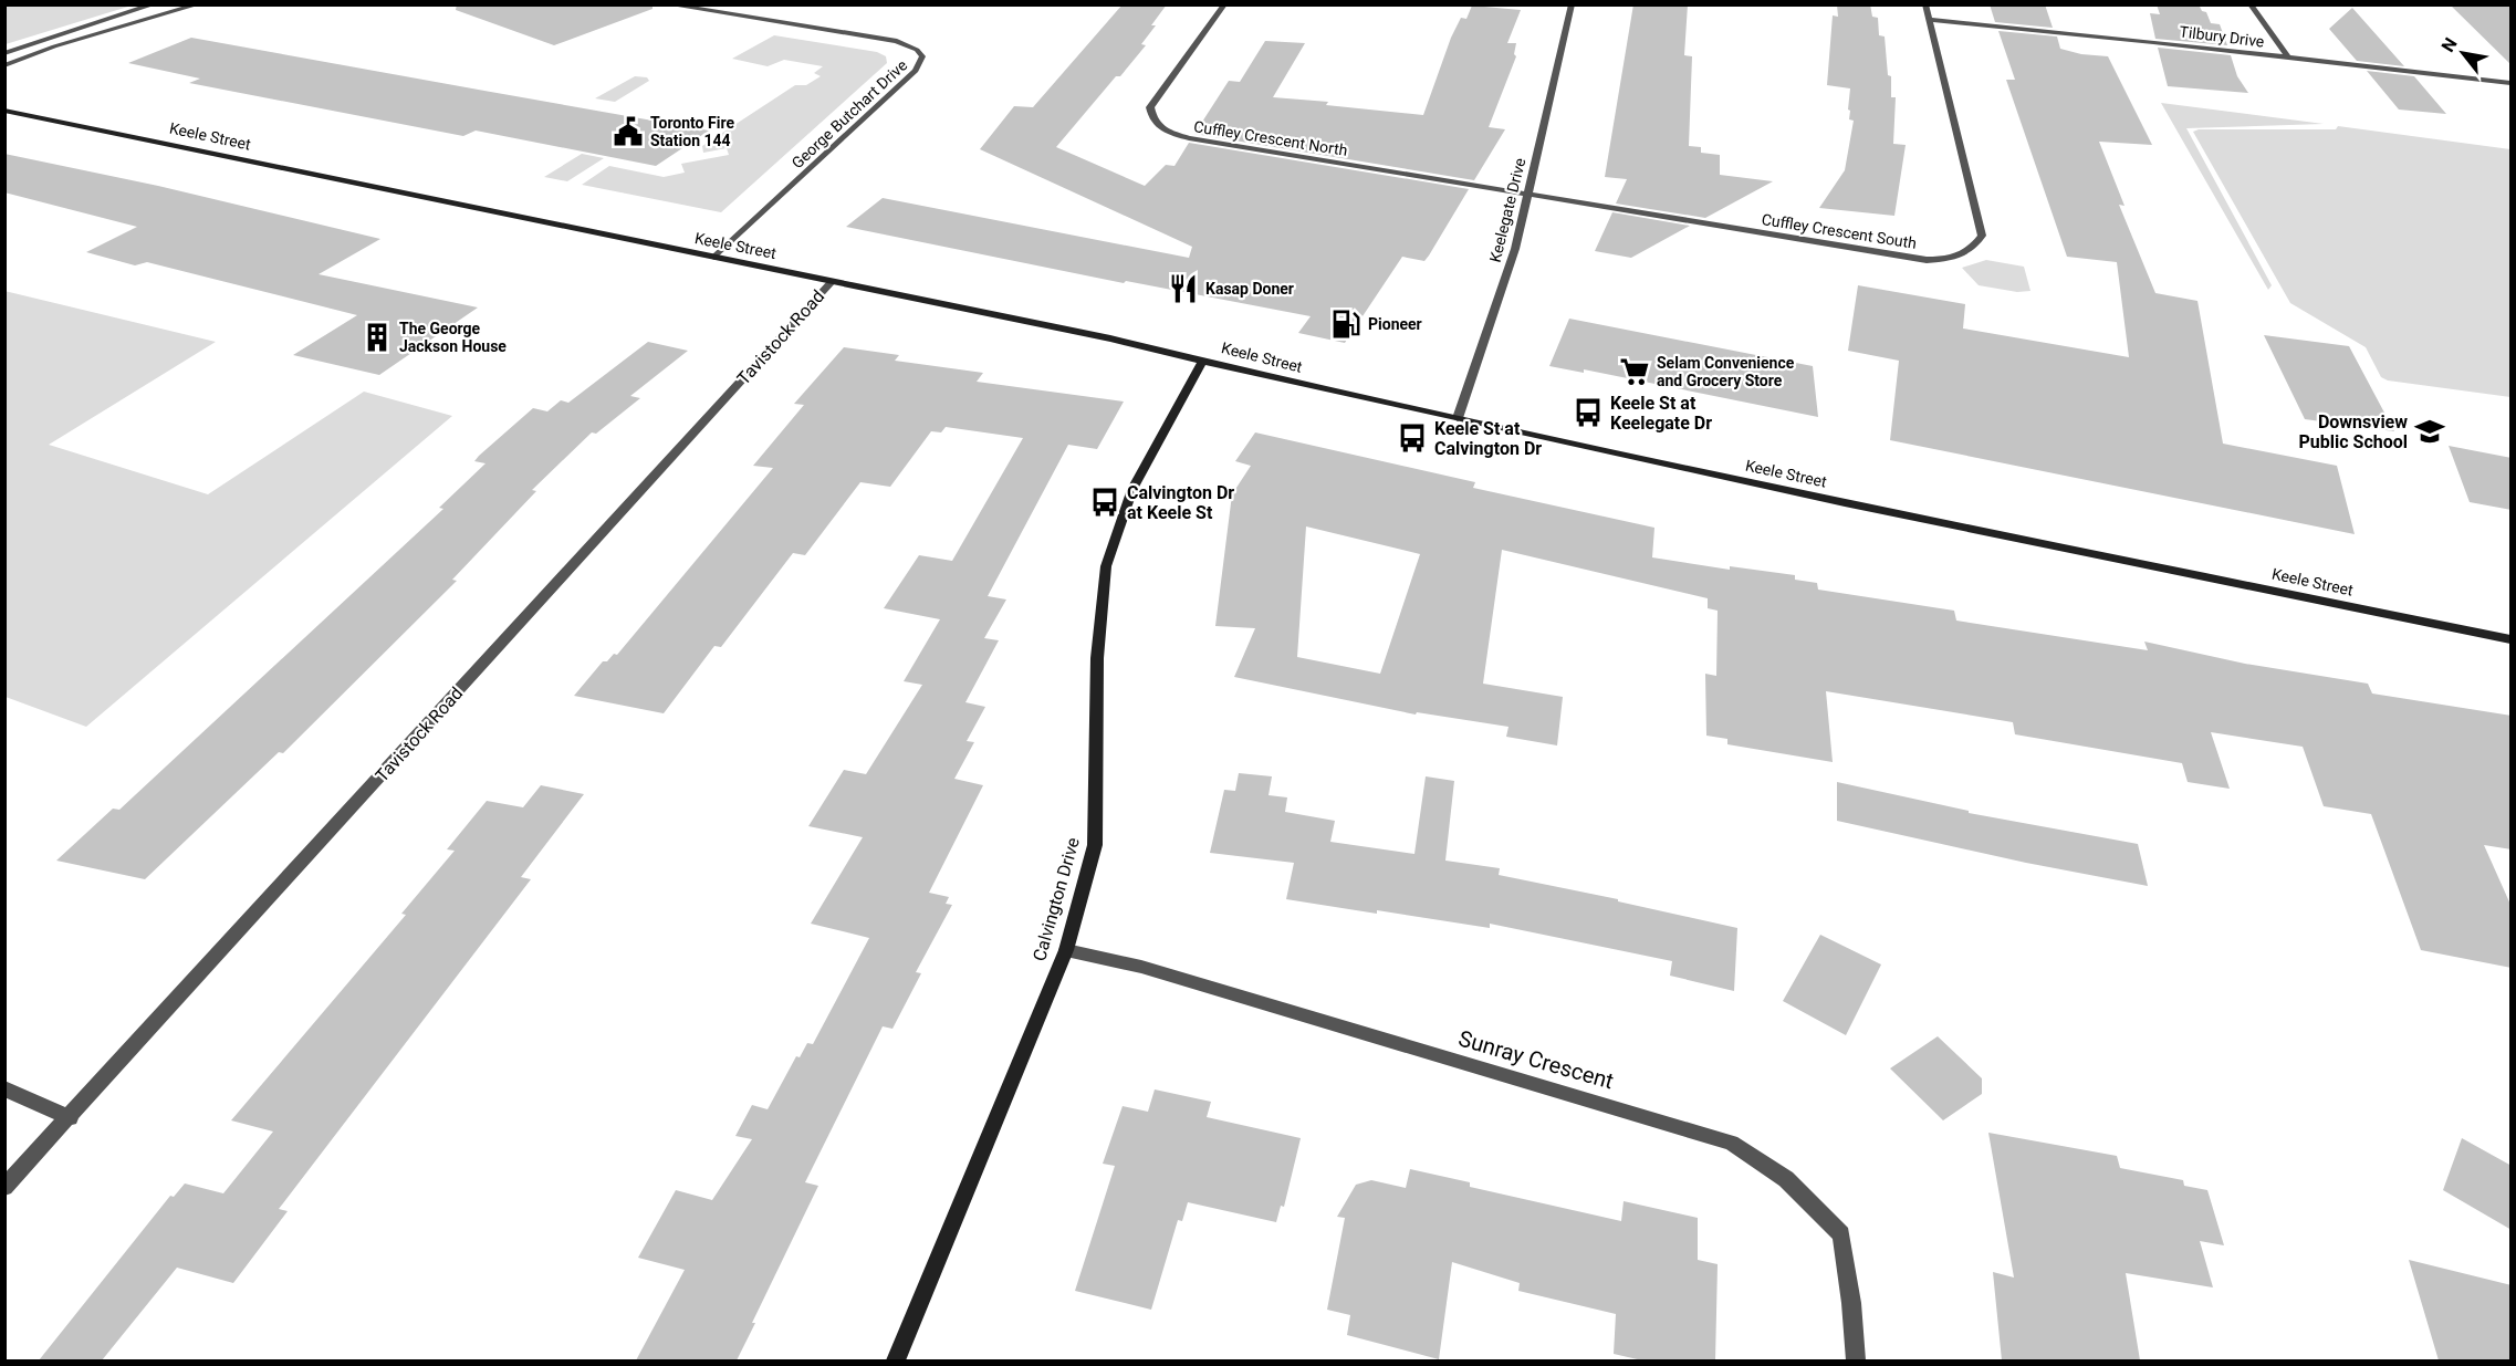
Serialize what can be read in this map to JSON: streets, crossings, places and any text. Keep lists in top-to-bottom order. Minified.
{"streets":{"main road":["Keele Street","Calvington Drive"],"street":["Tilbury Drive","George Butchart Drive","Cuffley Crescent North","Keelegate Drive","Cuffley Crescent South","Tavistock Road","Sunray Crescent"]},"crossings":[["Tilbury Drive","Cuffley Crescent South"],["George Butchart Drive","Keele Street"],["Keele Street","Keelegate Drive"],["Keele Street","Tavistock Road"],["Keele Street","Calvington Drive"],["Cuffley Crescent North","Keelegate Drive"],["Cuffley Crescent North","Cuffley Crescent South"],["Keelegate Drive","Cuffley Crescent South"],["Calvington Drive","Sunray Crescent"]],"places":{"public building":["Toronto Fire Station 144"],"restaurant":["Kasap Doner"],"fuel station":["Pioneer"],"building":["The George Jackson House"],"supermarket":["Selam Convenience and Grocery Store"],"bus stop":["Keele St at Keelegate Dr","Keele St at Calvington Dr","Calvington Dr at Keele St"],"school or university":["Downsview Public School"]},"north":"top left"}
